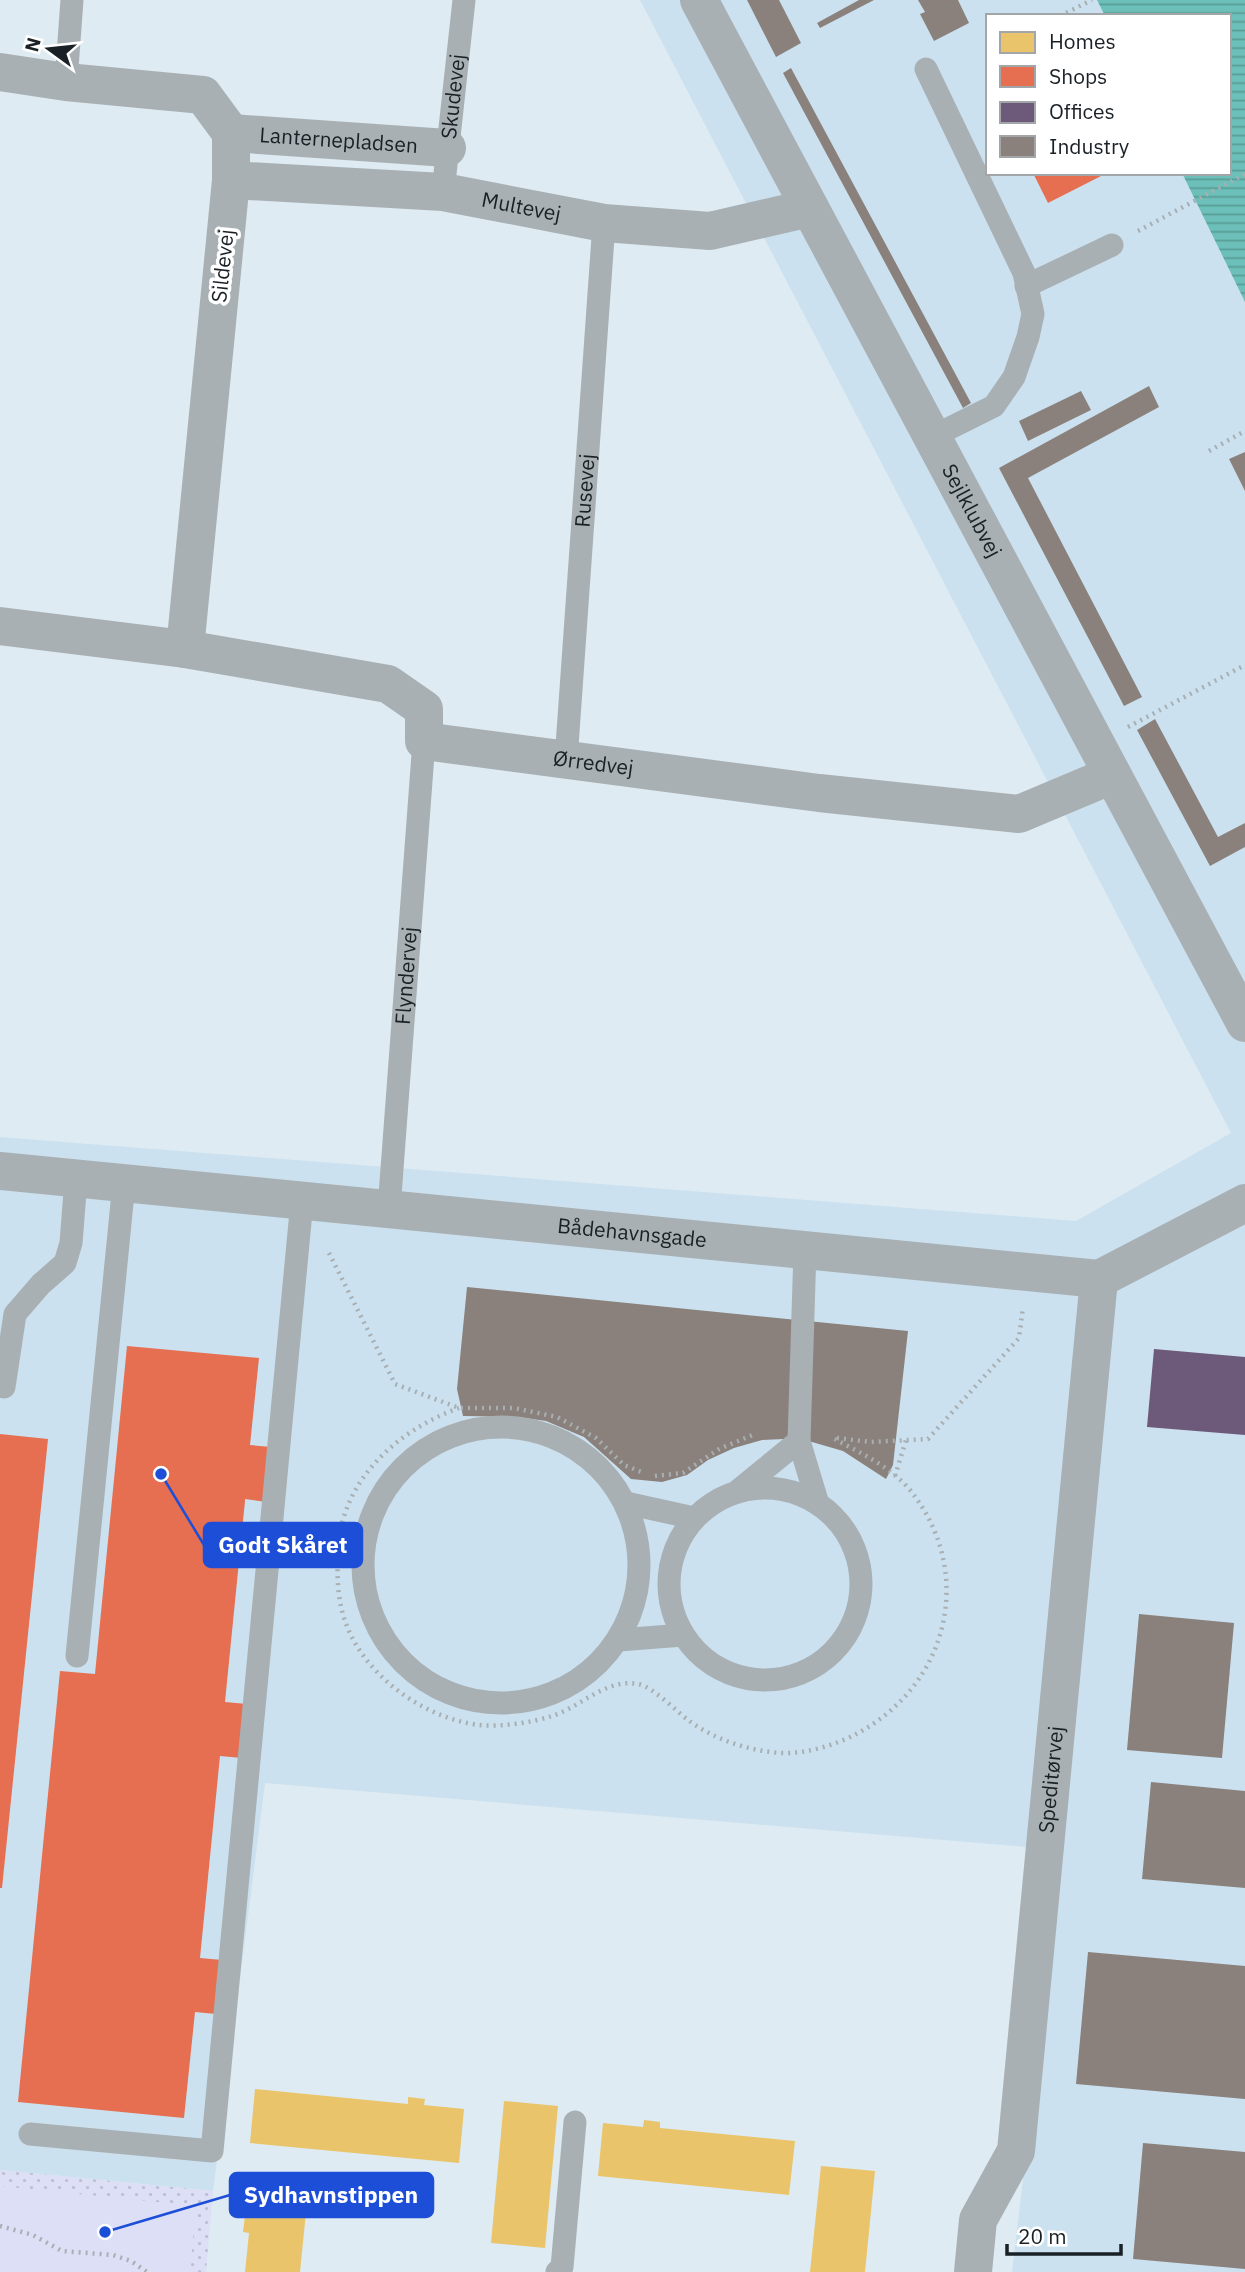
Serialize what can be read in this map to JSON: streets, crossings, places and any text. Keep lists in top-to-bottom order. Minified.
{"streets":{"street":["Lanternepladsen","Multevej","Sildevej","Sejlklubvej","Ørredvej","Bådehavnsgade","Speditørvej"],"lane":["Skudevej","Rusevej","Flyndervej"]},"crossings":[["Skudevej","Lanternepladsen"],["Skudevej","Multevej"],["Lanternepladsen","Sildevej"],["Multevej","Sildevej"],["Multevej","Rusevej"],["Multevej","Sejlklubvej"],["Rusevej","Ørredvej"],["Sejlklubvej","Ørredvej"],["Ørredvej","Flyndervej"],["Flyndervej","Bådehavnsgade"],["Bådehavnsgade","Speditørvej"]],"places":["Godt Skåret","Sydhavnstippen"],"legend":["Homes","Shops","Offices","Industry"],"scale_bar":"20 m","north":"left"}
